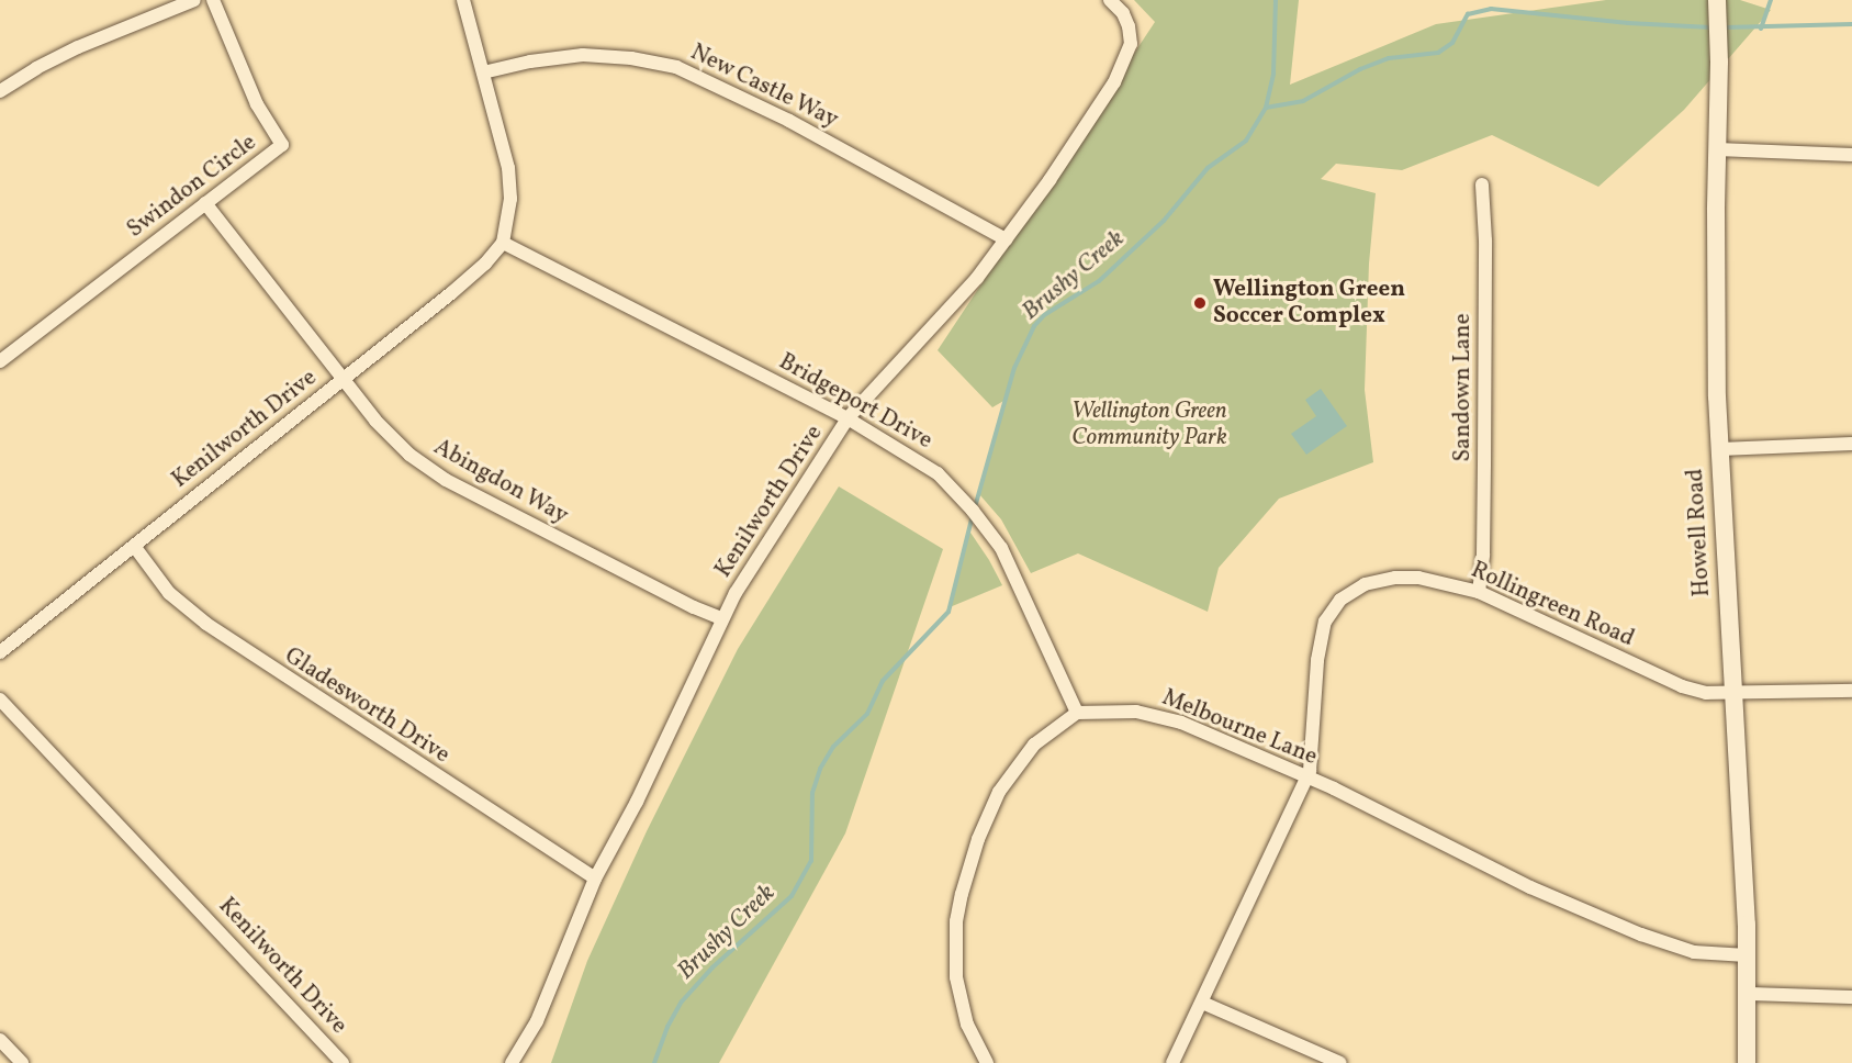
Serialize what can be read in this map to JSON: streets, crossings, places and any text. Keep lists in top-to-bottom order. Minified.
{"streets":{"main road":["Howell Road"],"street":["New Castle Way","Swindon Circle","Sandown Lane","Bridgeport Drive","Kenilworth Drive","Abingdon Way","Rollingreen Road","Gladesworth Drive","Melbourne Lane"]},"crossings":[["New Castle Way","Kenilworth Drive"],["Swindon Circle","Abingdon Way"],["Sandown Lane","Rollingreen Road"],["Bridgeport Drive","Kenilworth Drive"],["Bridgeport Drive","Melbourne Lane"],["Kenilworth Drive","Abingdon Way"],["Kenilworth Drive","Gladesworth Drive"],["Howell Road","Rollingreen Road"],["Howell Road","Melbourne Lane"],["Rollingreen Road","Melbourne Lane"]],"water":["Brushy Creek"],"parks":["Wellington Green Community Park"],"places":["Wellington Green Soccer Complex"]}
